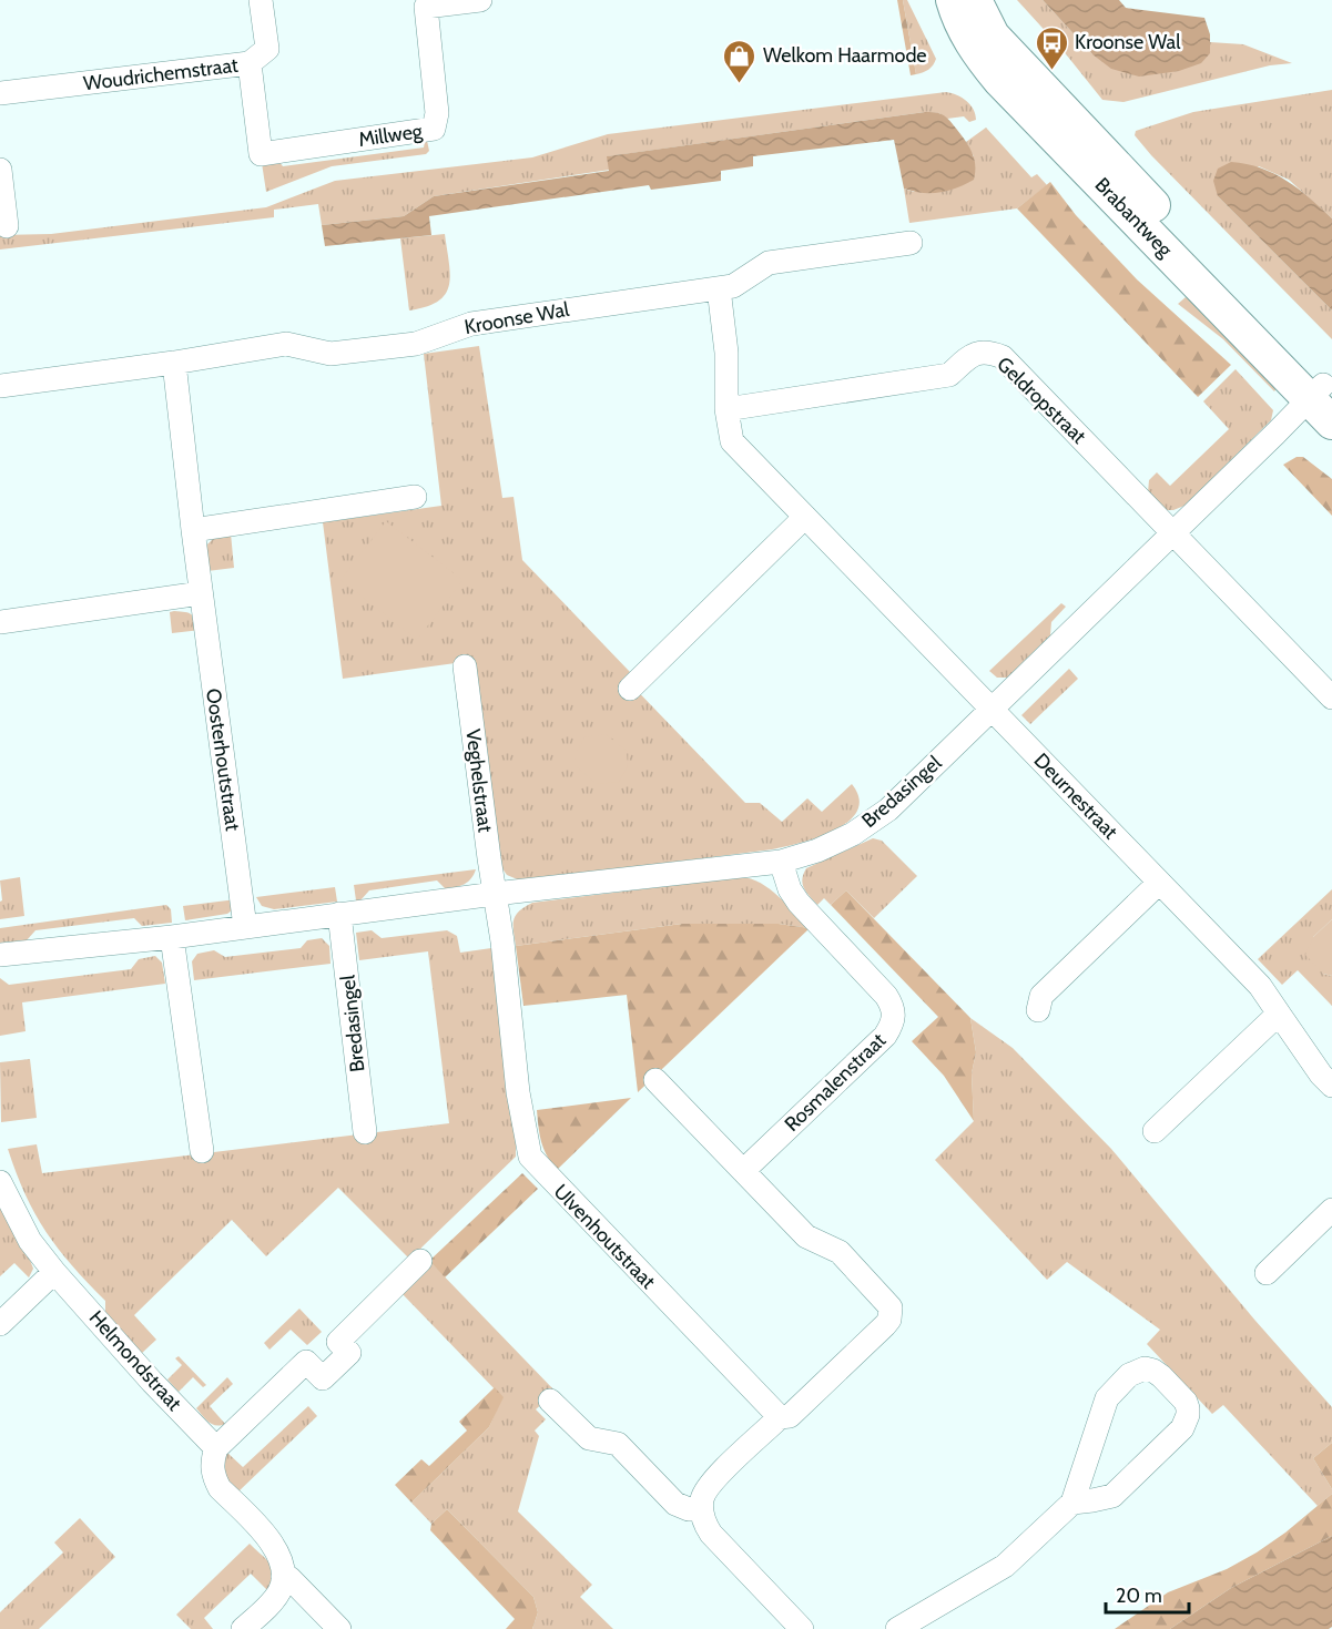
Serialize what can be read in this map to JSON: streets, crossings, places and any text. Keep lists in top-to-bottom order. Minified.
{"streets":{"street":["Woudrichemstraat","Millweg","Brabantweg","Kroonse Wal","Geldropstraat","Oosterhoutstraat","Veghelstraat","Bredasingel","Deurnestraat","Rosmalenstraat","Ulvenhoutstraat","Helmondstraat"]},"crossings":[["Woudrichemstraat","Millweg"],["Brabantweg","Bredasingel"],["Kroonse Wal","Oosterhoutstraat"],["Geldropstraat","Bredasingel"],["Oosterhoutstraat","Bredasingel"],["Veghelstraat","Bredasingel"],["Veghelstraat","Ulvenhoutstraat"],["Bredasingel","Deurnestraat"],["Bredasingel","Rosmalenstraat"],["Bredasingel","Ulvenhoutstraat"]],"places":{"bus stop":["Kroonse Wal"],"shop":["Welkom Haarmode"]},"scale_bar":"20 m"}
